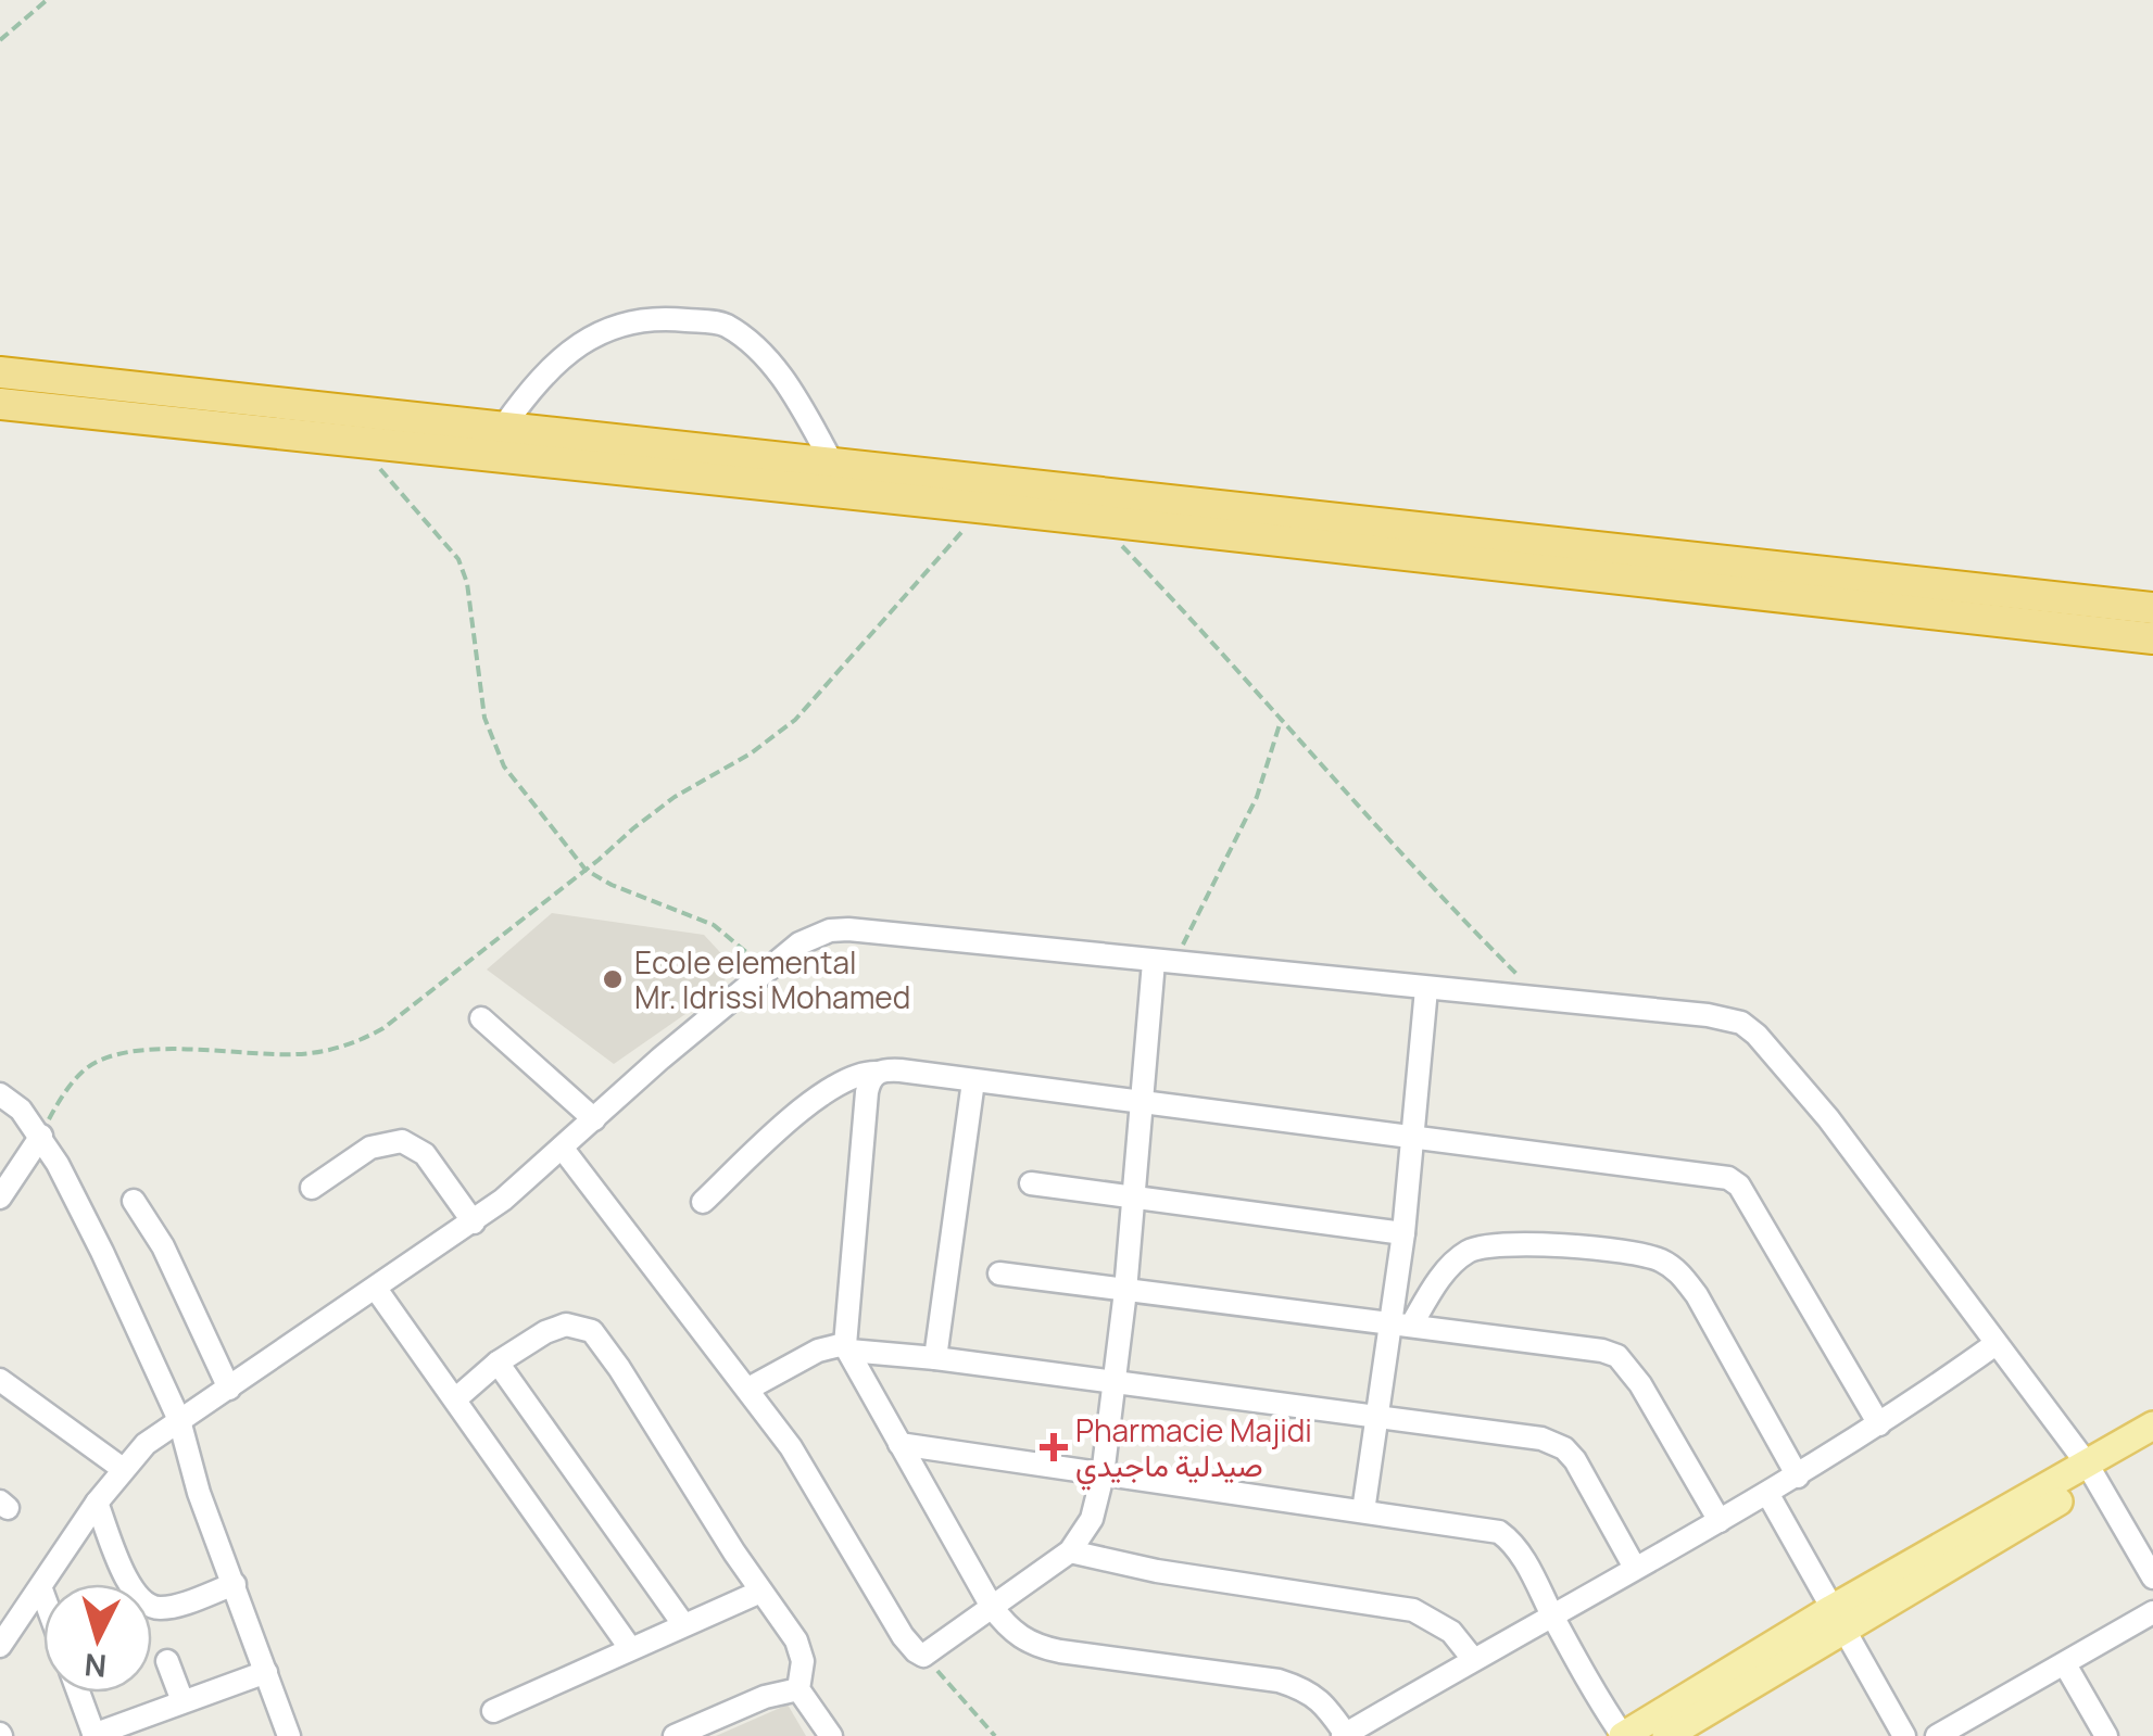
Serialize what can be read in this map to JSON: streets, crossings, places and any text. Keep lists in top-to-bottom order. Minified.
{"places":{"other":["Ecole elemental Mr. Idrissi Mohamed"],"health":["Pharmacie Majidi صيدلية ماجيدي"]},"north":"bottom"}
